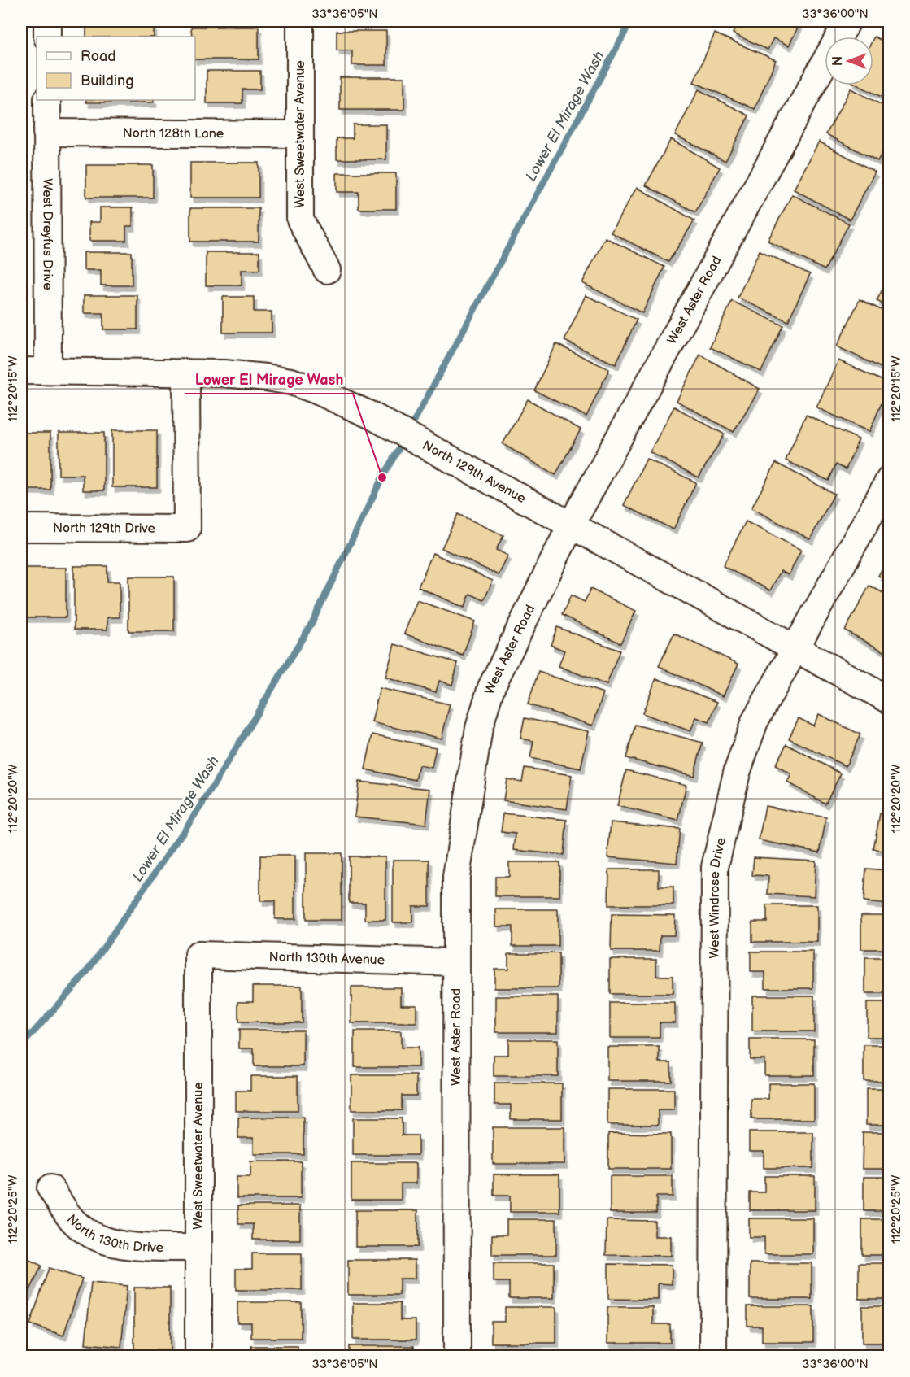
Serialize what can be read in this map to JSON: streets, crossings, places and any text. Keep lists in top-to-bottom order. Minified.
{"streets":{"street":["North 128th Lane","West Sweetwater Avenue","West Dreyfus Drive","West Aster Road","North 129th Avenue","North 129th Drive","West Windrose Drive","North 130th Avenue","North 130th Drive"]},"crossings":[["North 128th Lane","West Sweetwater Avenue"],["North 128th Lane","West Dreyfus Drive"],["West Sweetwater Avenue","North 130th Avenue"],["West Sweetwater Avenue","North 130th Drive"],["West Dreyfus Drive","North 129th Avenue"],["West Aster Road","North 129th Avenue"],["West Aster Road","North 130th Avenue"],["North 129th Avenue","North 129th Drive"],["North 129th Avenue","West Windrose Drive"]],"water":["Lower El Mirage Wash"],"places":["Lower El Mirage Wash"],"legend":["Road","Building"],"north":"left","coordinates":["33°36'05\"N","33°36'00\"N","112°20'15\"W","112°20'20\"W","112°20'25\"W"]}
